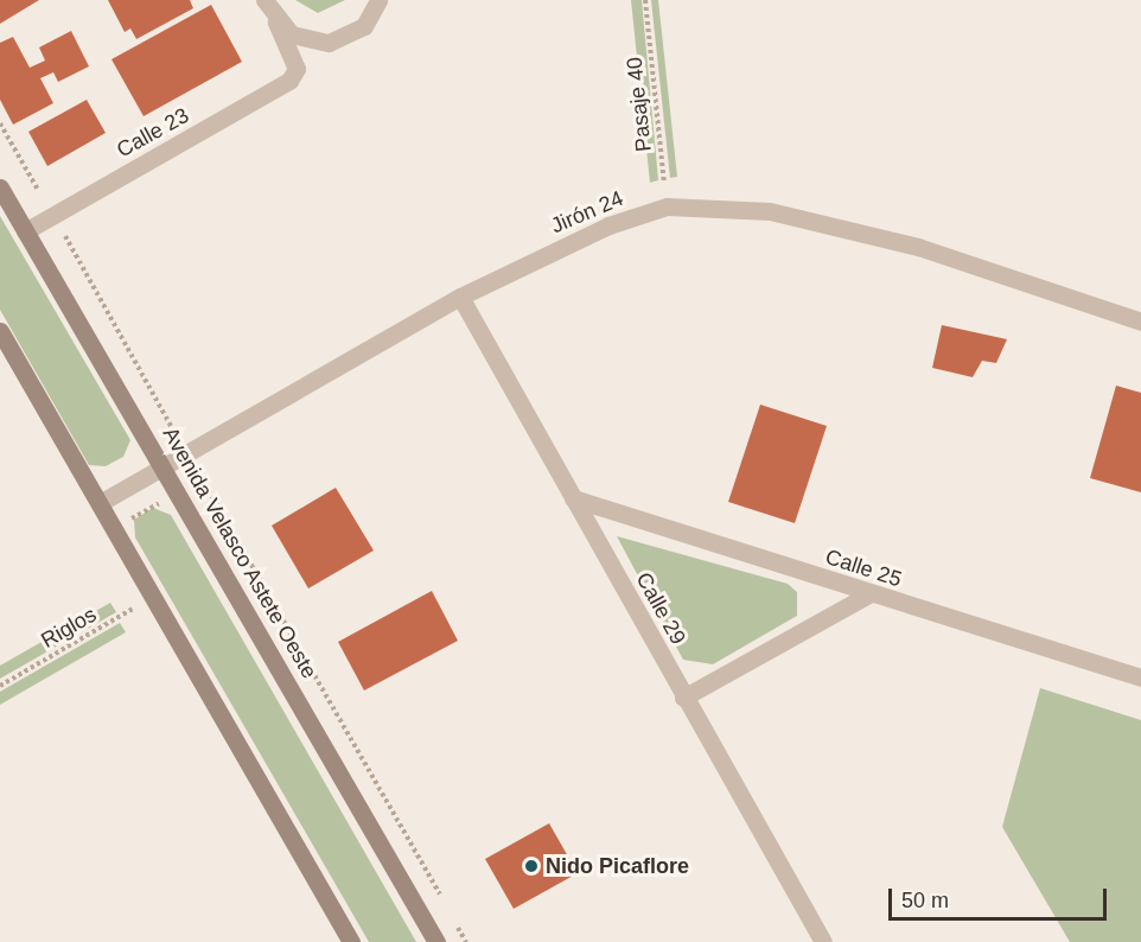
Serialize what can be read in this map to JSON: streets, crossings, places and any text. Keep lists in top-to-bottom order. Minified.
{"streets":{"street":["Calle 23","Jirón 24","Avenida Velasco Astete Oeste","Calle 25","Calle 29"],"path":["Pasaje 40","Riglos"]},"crossings":[["Pasaje 40","Jirón 24"],["Calle 23","Avenida Velasco Astete Oeste"],["Jirón 24","Avenida Velasco Astete Oeste"],["Jirón 24","Calle 29"],["Calle 25","Calle 29"]],"places":["Nido Picaflore"],"scale_bar":"50 m"}
